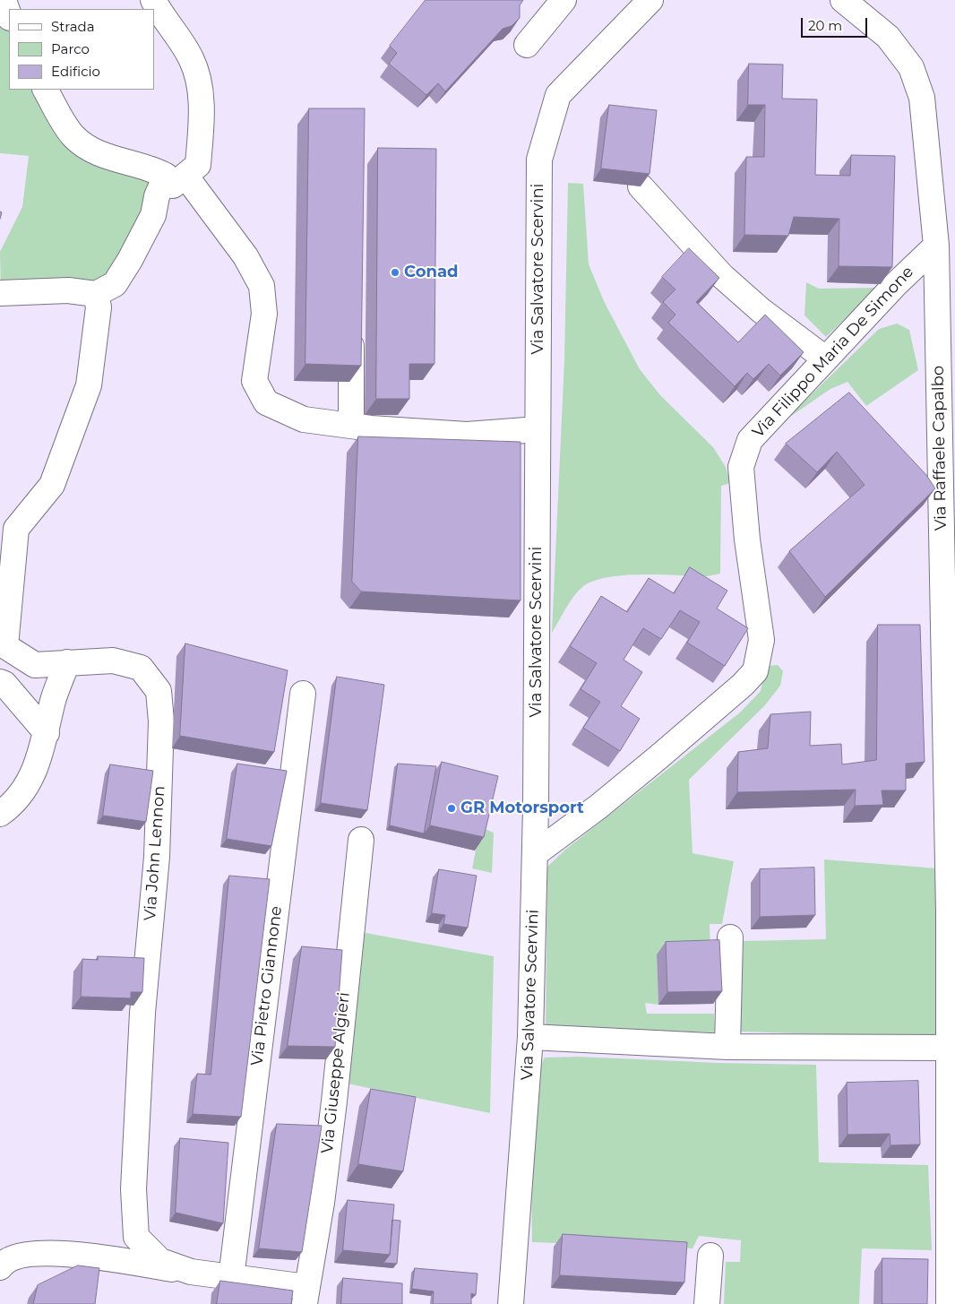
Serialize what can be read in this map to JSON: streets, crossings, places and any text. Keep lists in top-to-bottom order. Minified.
{"streets":{"street":["Via Salvatore Scervini","Via Filippo Maria De Simone","Via Raffaele Capalbo","Via John Lennon","Via Pietro Giannone","Via Giuseppe Algieri"]},"crossings":[["Via Salvatore Scervini","Via Filippo Maria De Simone"],["Via Filippo Maria De Simone","Via Raffaele Capalbo"],["Via John Lennon","Via Pietro Giannone"],["Via John Lennon","Via Giuseppe Algieri"]],"places":["Conad","GR Motorsport"],"legend":["Strada","Parco","Edificio"],"scale_bar":"20 m"}
